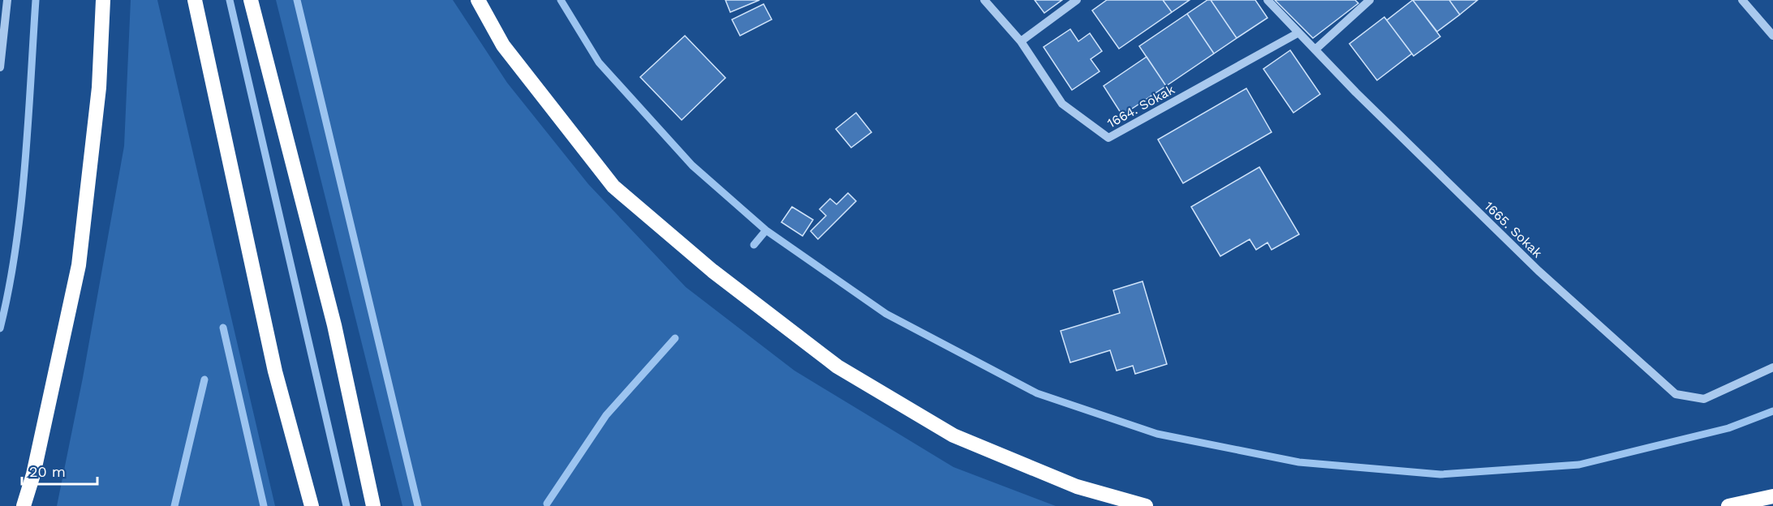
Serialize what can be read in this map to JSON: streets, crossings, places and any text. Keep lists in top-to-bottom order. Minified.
{"streets":{"street":["1664. Sokak","1665. Sokak"]},"crossings":[["1664. Sokak","1665. Sokak"]],"scale_bar":"20 m"}
